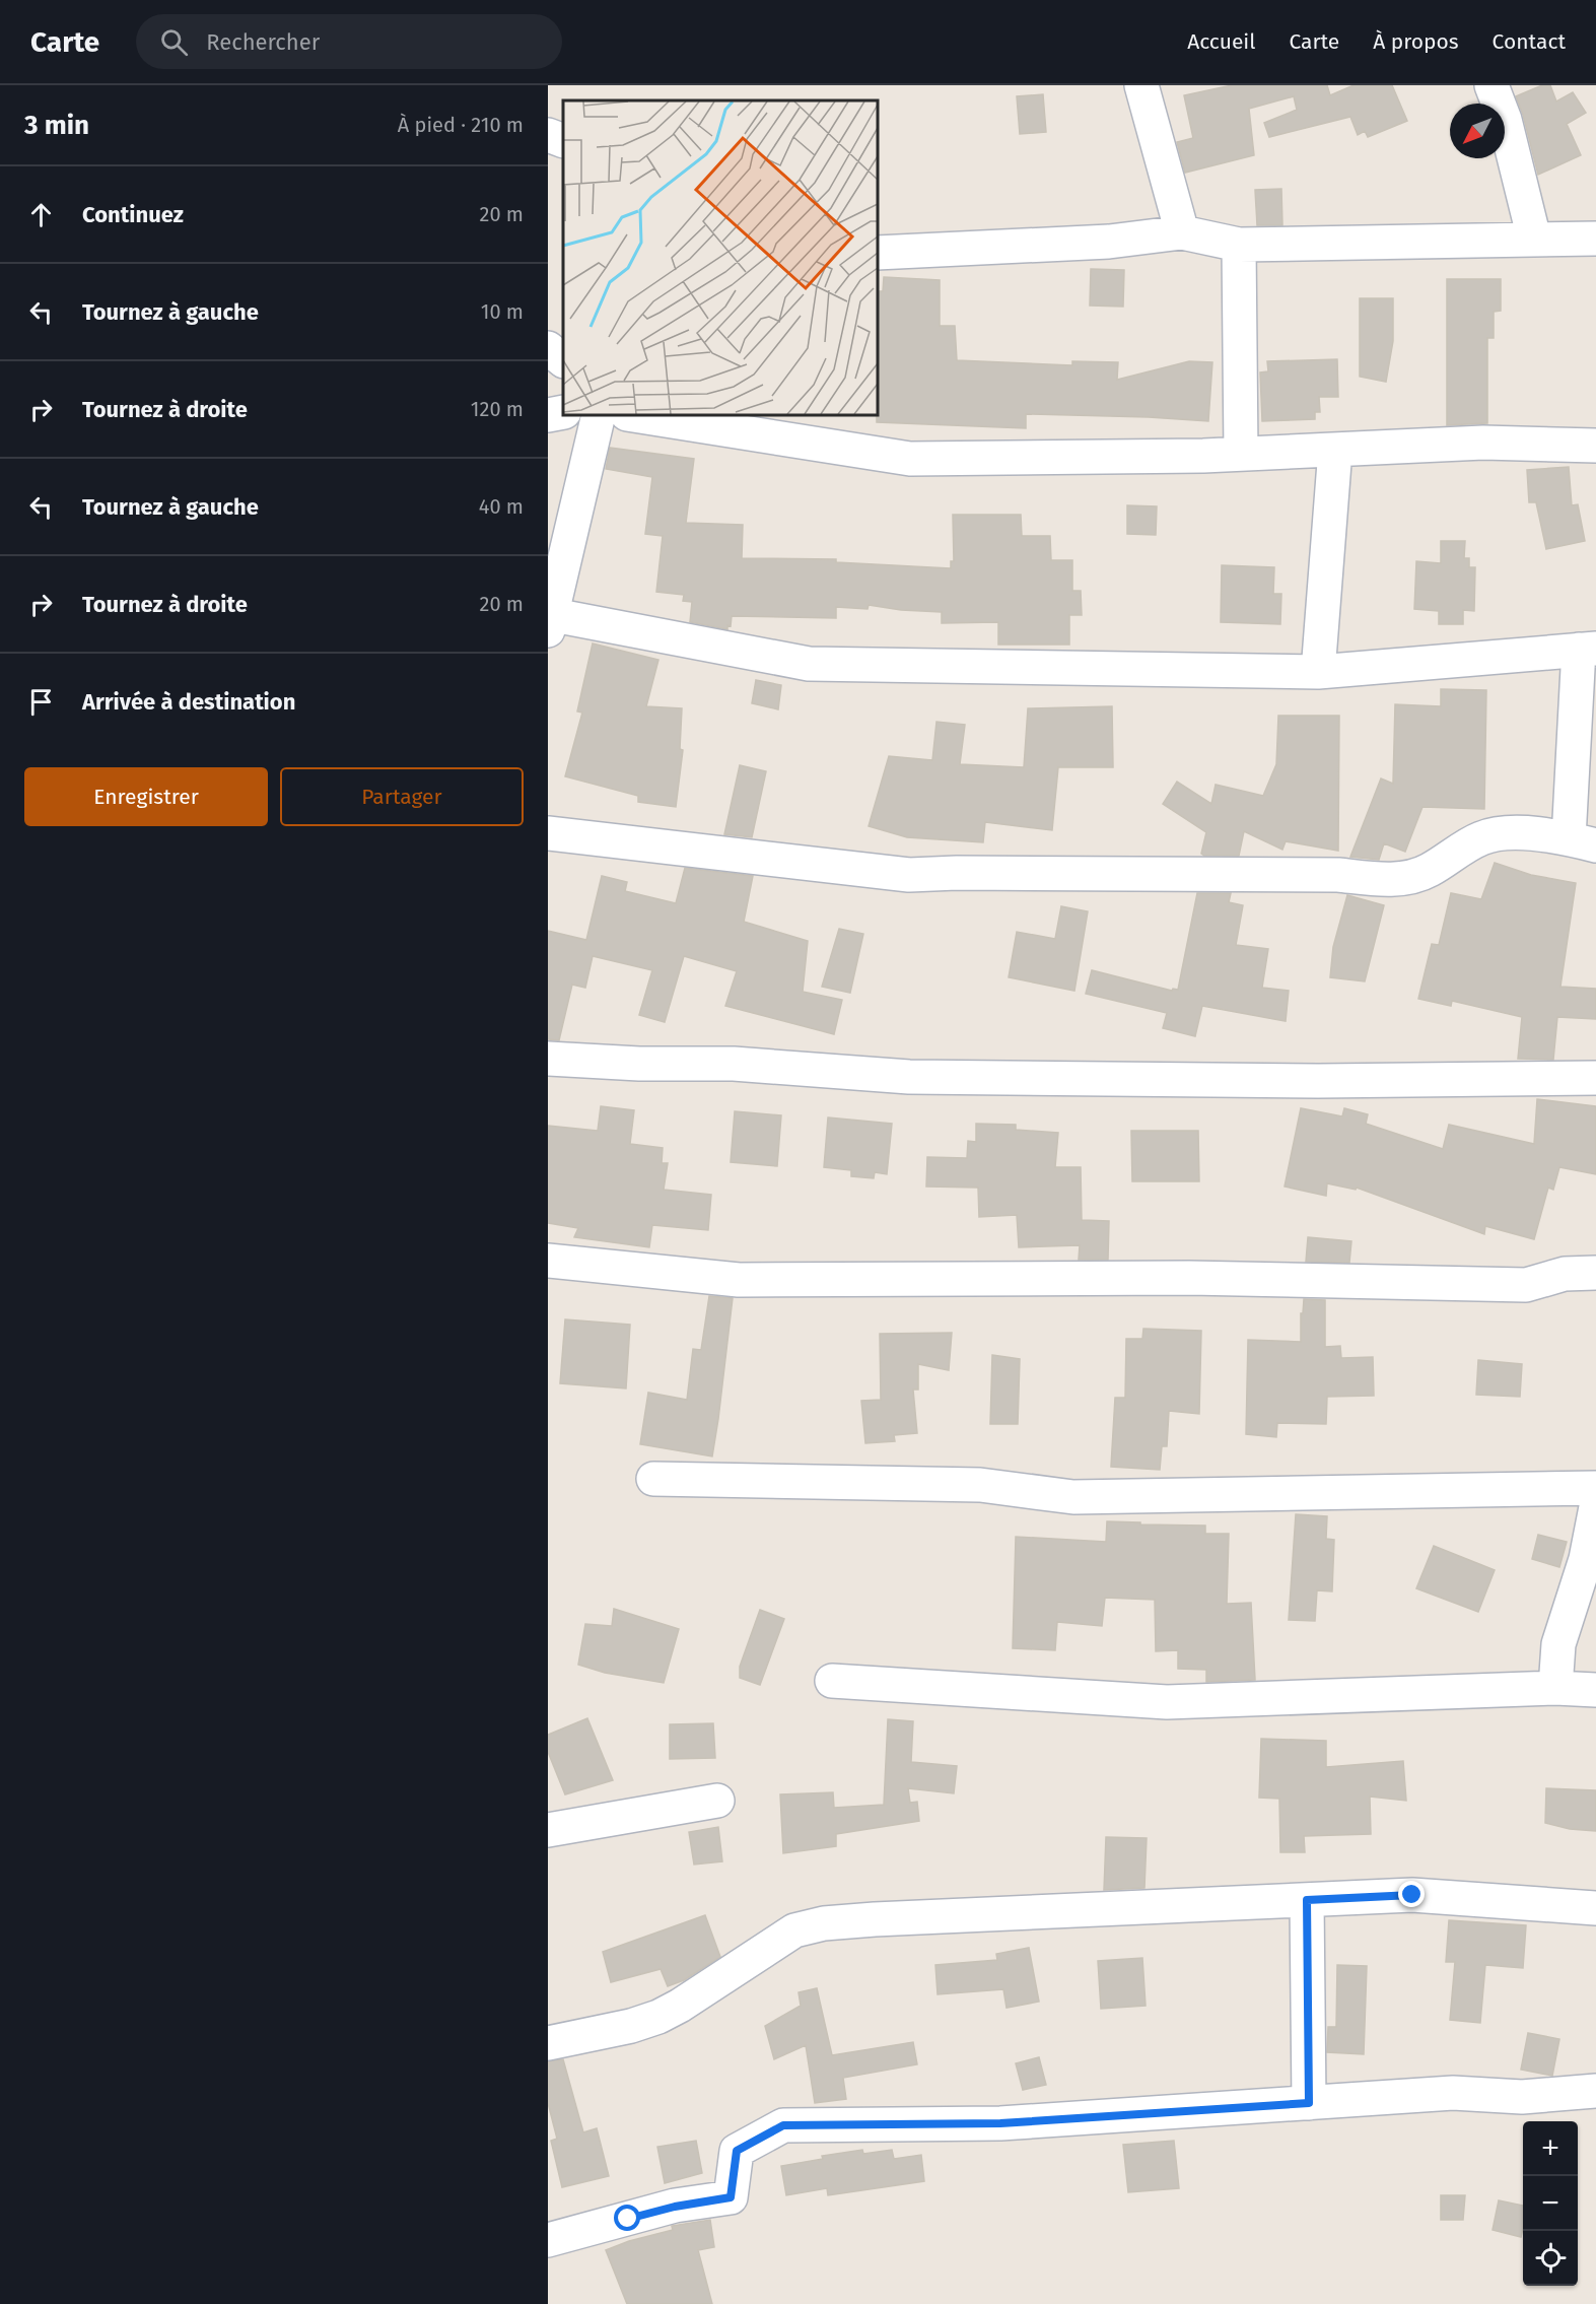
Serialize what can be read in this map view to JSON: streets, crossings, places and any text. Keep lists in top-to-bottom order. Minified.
{"north":"bottom left","page":{"header":"Carte","search":"Rechercher","nav":["Accueil","Carte","À propos","Contact"],"heading":["3 min","À pied · 210 m"],"list":[["Continuez","20 m"],["Tournez à gauche","10 m"],["Tournez à droite","120 m"],["Tournez à gauche","40 m"],["Tournez à droite","20 m"],"Arrivée à destination"],"buttons":["Enregistrer","Partager"],"map_buttons":["+","−"]}}
